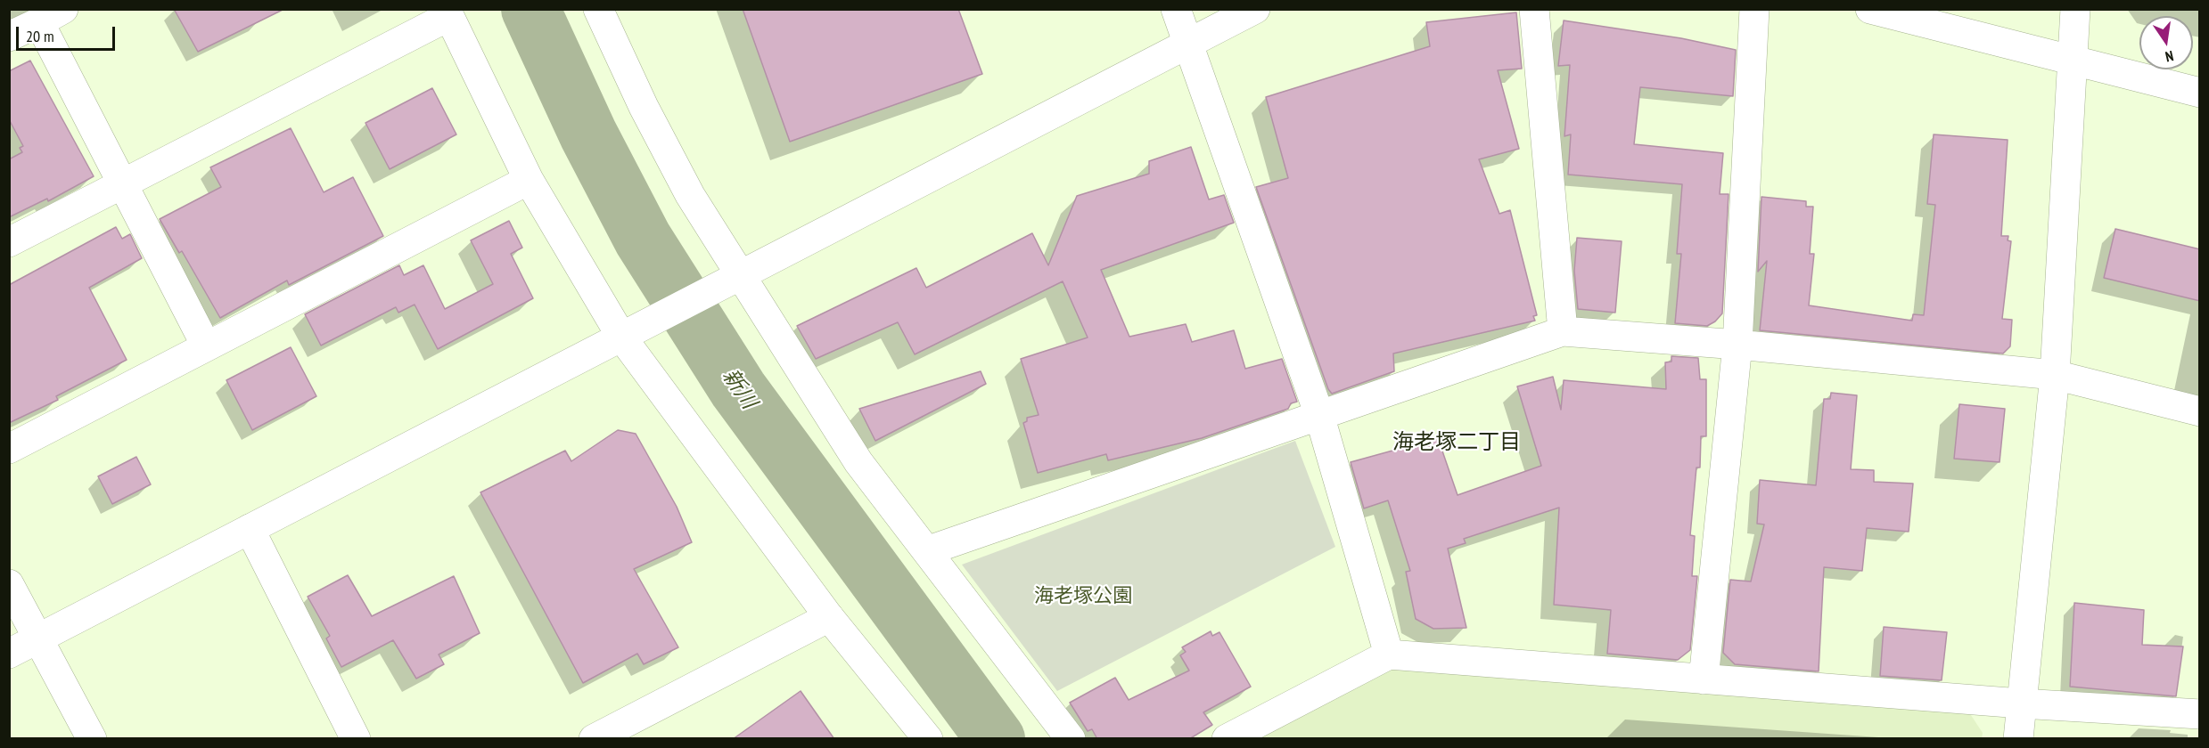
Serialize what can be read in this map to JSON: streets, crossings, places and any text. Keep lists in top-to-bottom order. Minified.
{"districts":["海老塚二丁目"],"water":["新川"],"parks":["海老塚公園"],"scale_bar":"20 m","north":"bottom"}
